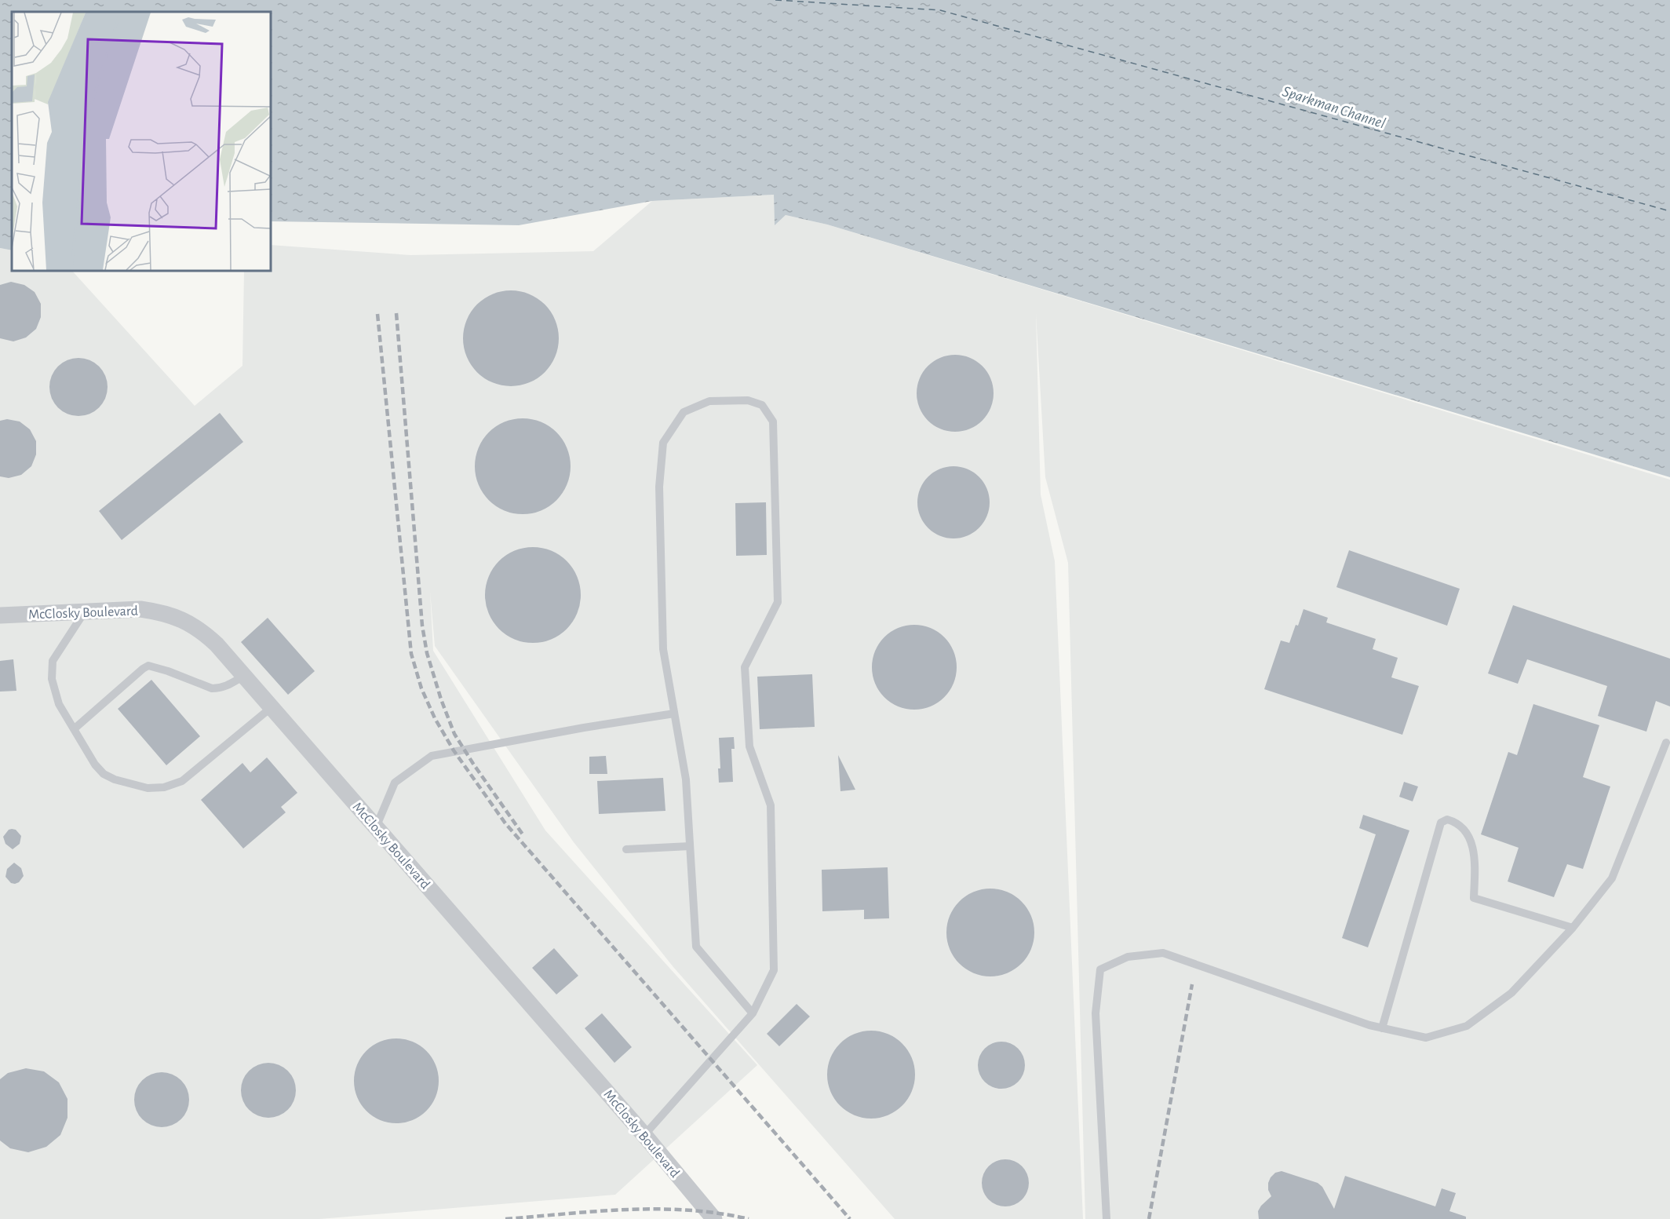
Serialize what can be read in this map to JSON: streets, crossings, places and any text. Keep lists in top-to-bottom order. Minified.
{"streets":{"street":["McClosky Boulevard"]},"water":["Sparkman Channel"]}
